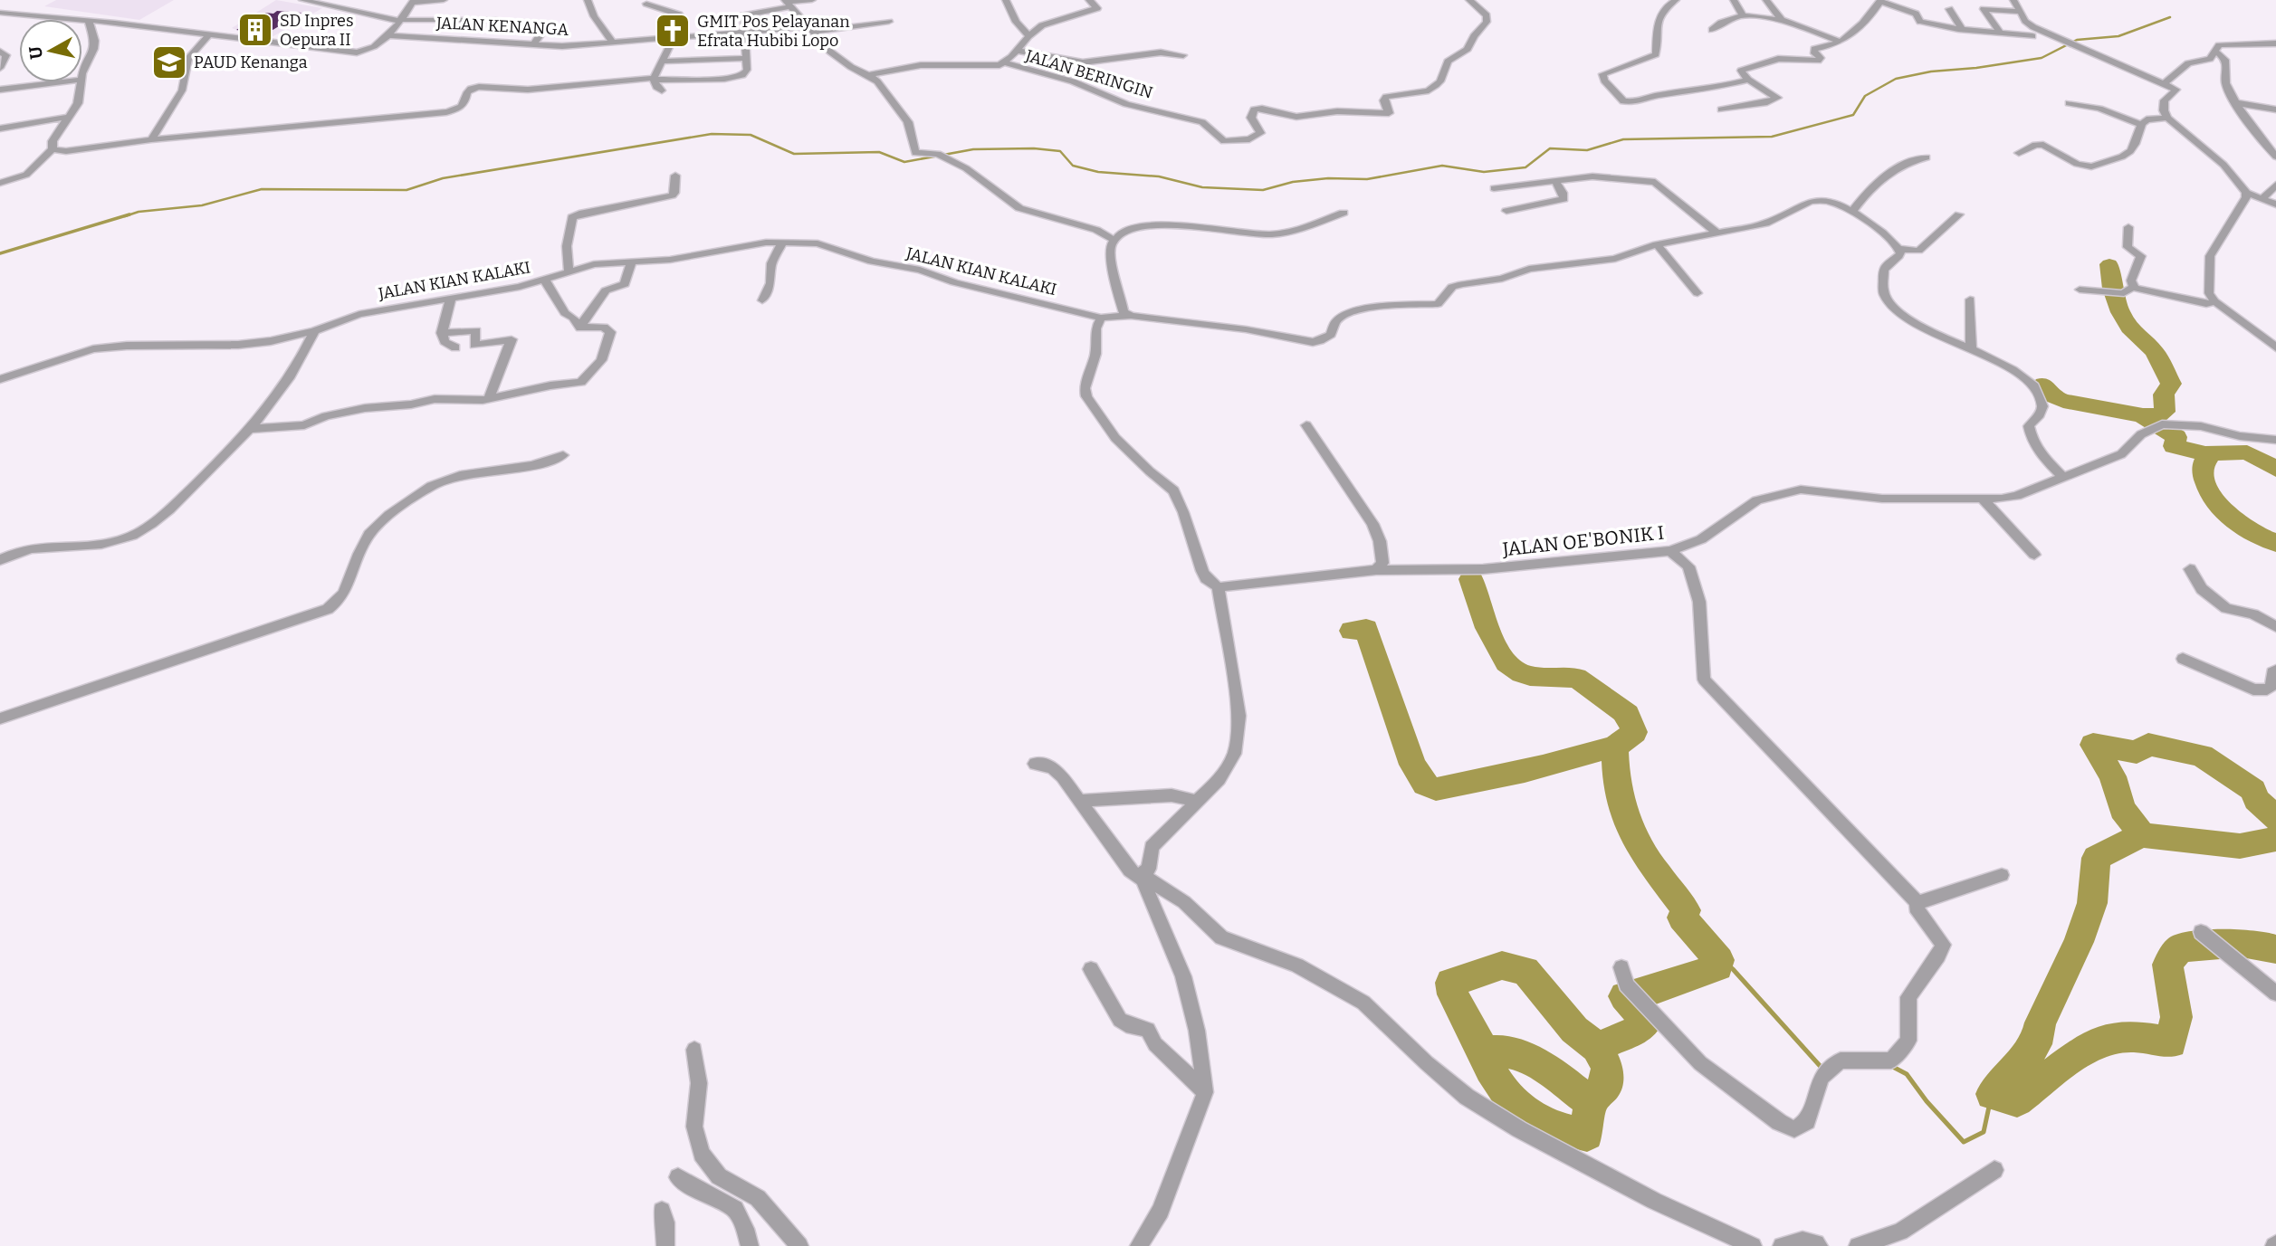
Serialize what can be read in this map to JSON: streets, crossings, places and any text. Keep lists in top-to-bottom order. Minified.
{"streets":{"street":["JALAN KENANGA","JALAN BERINGIN","JALAN KIAN KALAKI","JALAN OE'BONIK I"]},"places":{"building":["SD Inpres Oepura II"],"church":["GMIT Pos Pelayanan Efrata Hubibi Lopo"],"school or university":["PAUD Kenanga"]},"north":"left"}
